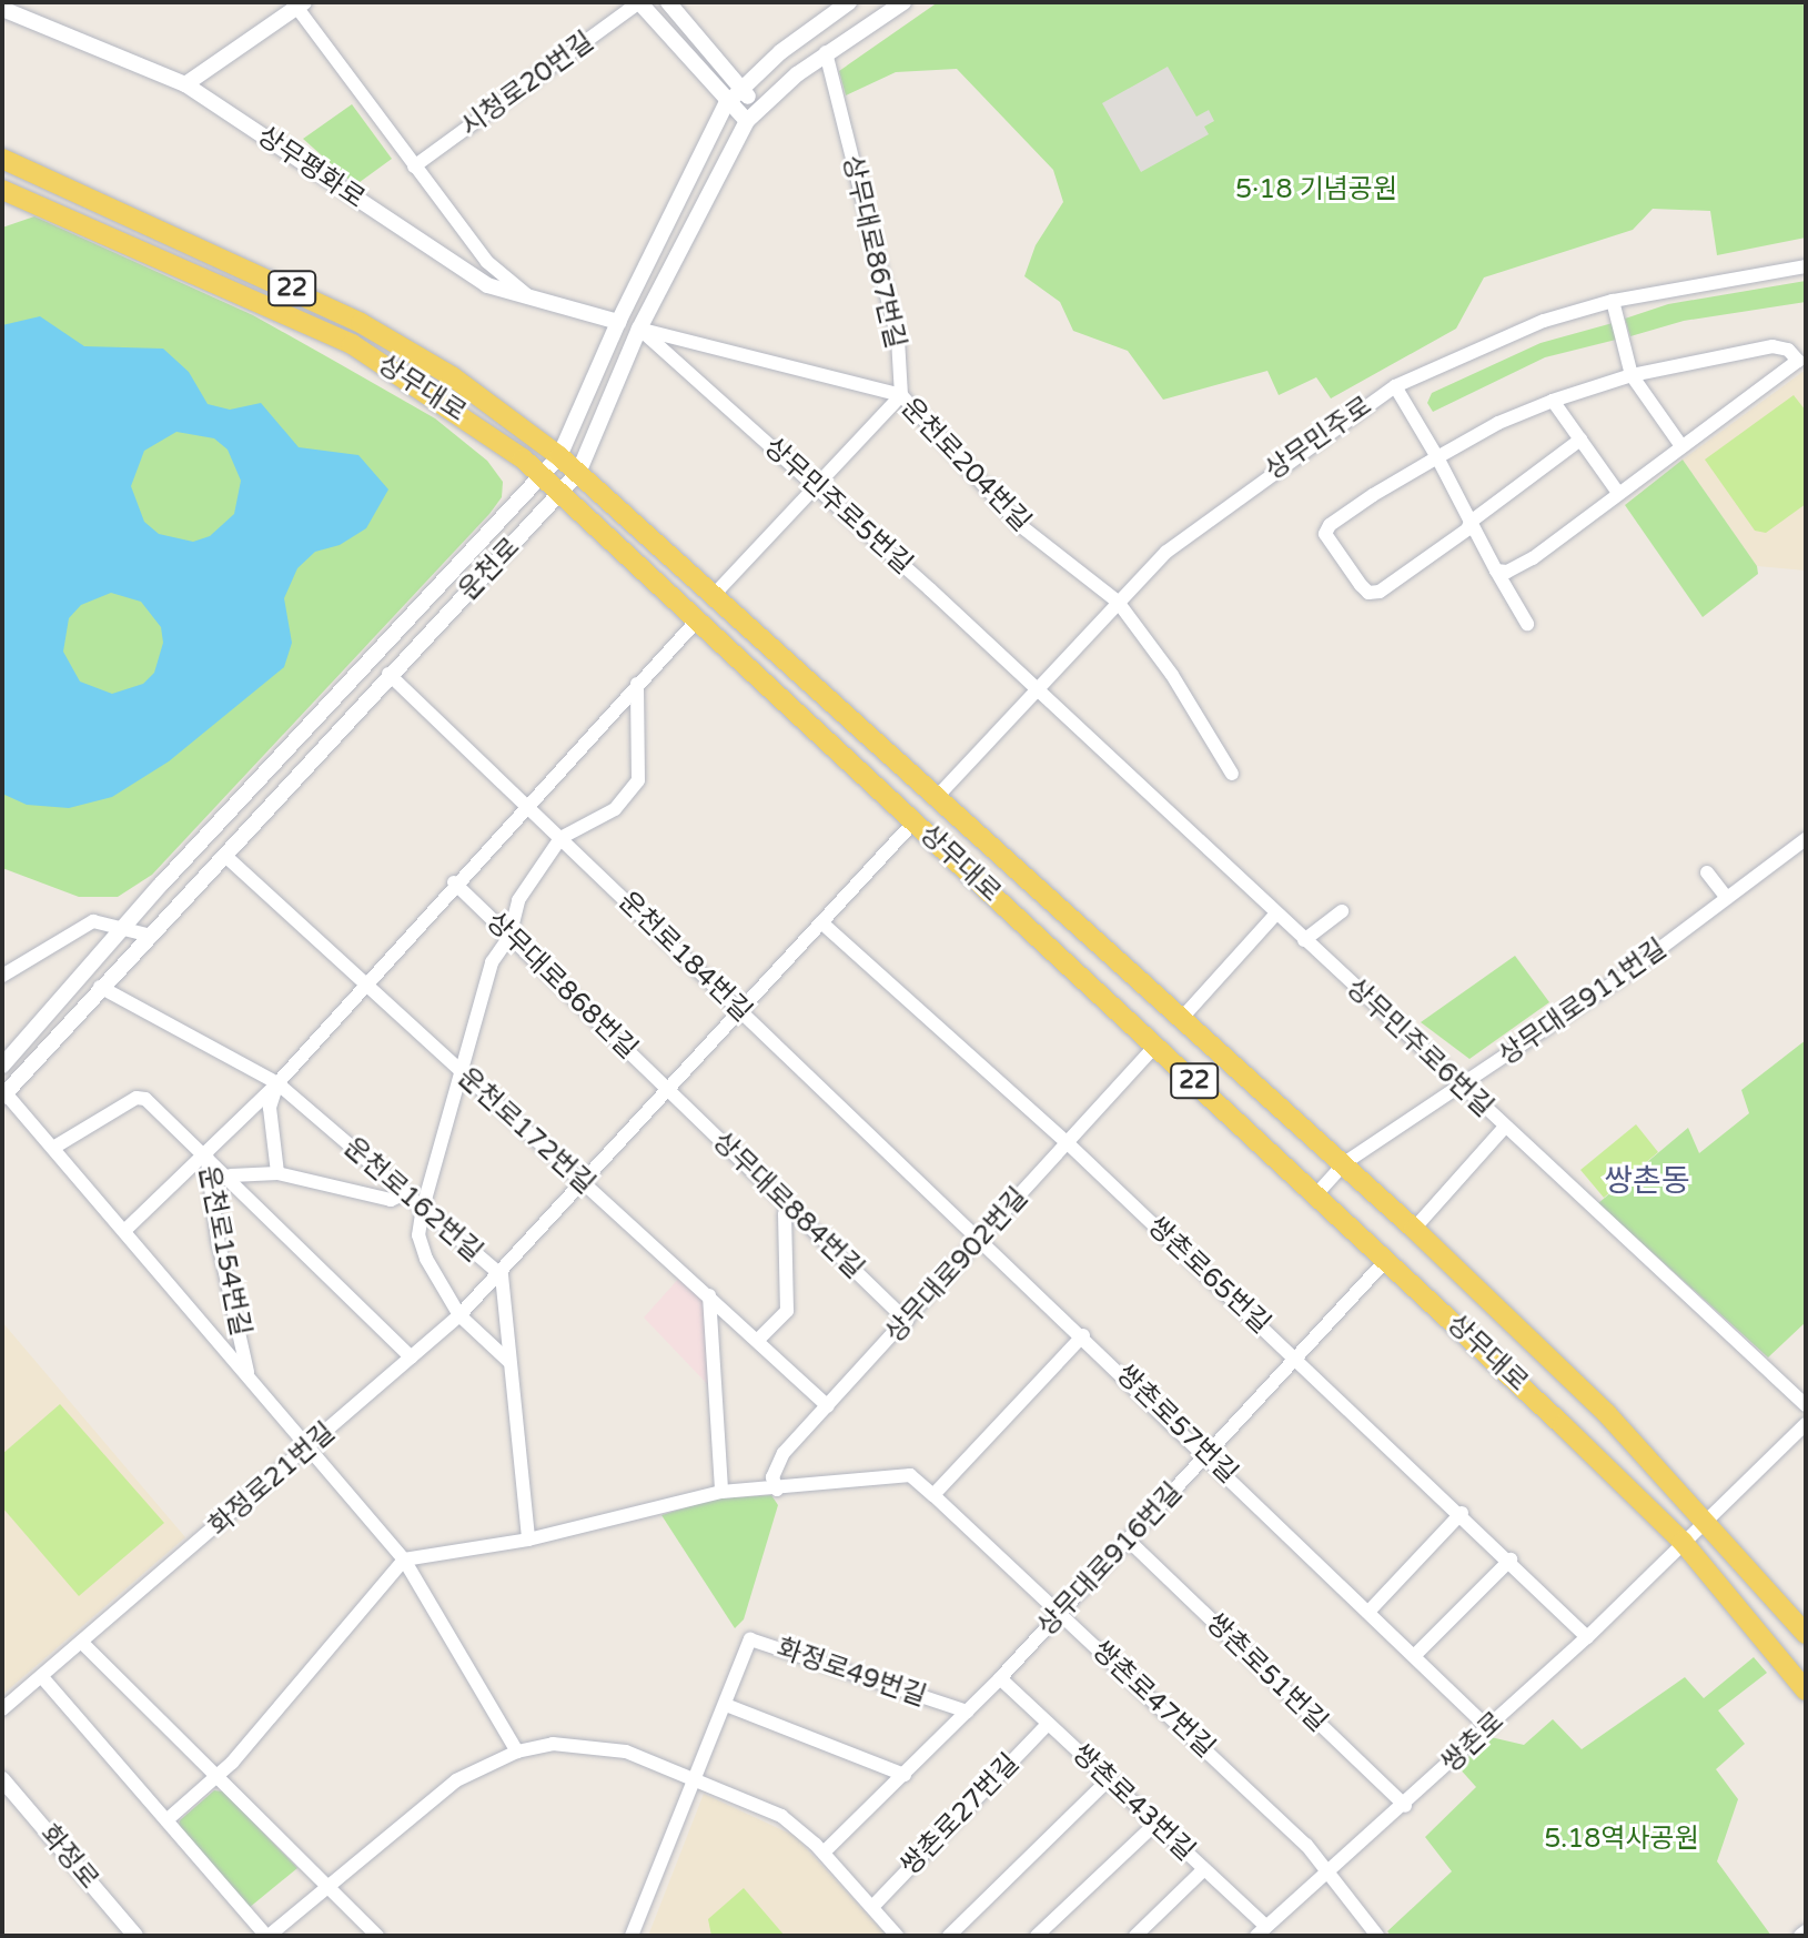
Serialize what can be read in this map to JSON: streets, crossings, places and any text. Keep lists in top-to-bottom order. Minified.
{"streets":{"main road":["22","상무대로"],"street":["시청로20번길","상무평화로","상무대로867번길","상무민주로","운천로204번길","상무민주로5번길","운천로","운천로184번길","상무대로868번길","상무대로911번길","상무민주로6번길","운천로172번길","운천로162번길","상무대로884번길","운천로154번길","상무대로902번길","쌍촌로65번길","쌍촌로57번길","화정로21번길","상무대로916번길","화정로49번길","쌍촌로51번길","쌍촌로47번길","쌍촌로","쌍촌로43번길","쌍촌로27번길","화정로"]},"crossings":[["상무평화로","운천로"],["상무대로867번길","운천로204번길"],["상무대로867번길","운천로"],["상무대로","상무민주로"],["상무대로","운천로"],["상무대로","상무대로911번길"],["상무대로","상무대로902번길"],["상무대로","상무대로916번길"],["상무대로","쌍촌로"],["상무민주로","운천로204번길"],["상무민주로","상무민주로5번길"],["상무민주로","상무민주로6번길"],["운천로204번길","상무민주로5번길"],["운천로204번길","운천로"],["상무민주로5번길","운천로"],["상무민주로5번길","상무민주로6번길"],["운천로","운천로184번길"],["운천로","운천로172번길"],["운천로","운천로162번길"],["운천로","운천로154번길"],["운천로184번길","상무대로902번길"],["운천로184번길","쌍촌로57번길"],["상무대로868번길","상무대로884번길"],["상무대로911번길","상무민주로6번길"],["운천로172번길","상무대로902번길"],["운천로162번길","화정로21번길"],["운천로162번길","쌍촌로47번길"],["상무대로884번길","상무대로902번길"],["운천로154번길","화정로21번길"],["운천로154번길","쌍촌로47번길"],["상무대로902번길","쌍촌로65번길"],["상무대로902번길","쌍촌로57번길"],["상무대로902번길","쌍촌로47번길"],["쌍촌로65번길","상무대로916번길"],["쌍촌로65번길","쌍촌로"],["쌍촌로57번길","상무대로916번길"],["쌍촌로57번길","쌍촌로"],["상무대로916번길","화정로49번길"],["상무대로916번길","쌍촌로51번길"],["상무대로916번길","쌍촌로47번길"],["상무대로916번길","쌍촌로43번길"],["쌍촌로51번길","쌍촌로"],["쌍촌로47번길","쌍촌로"],["쌍촌로","쌍촌로43번길"],["쌍촌로43번길","쌍촌로27번길"]],"districts":["쌍촌동"],"parks":["5·18 기념공원","5.18역사공원"]}
